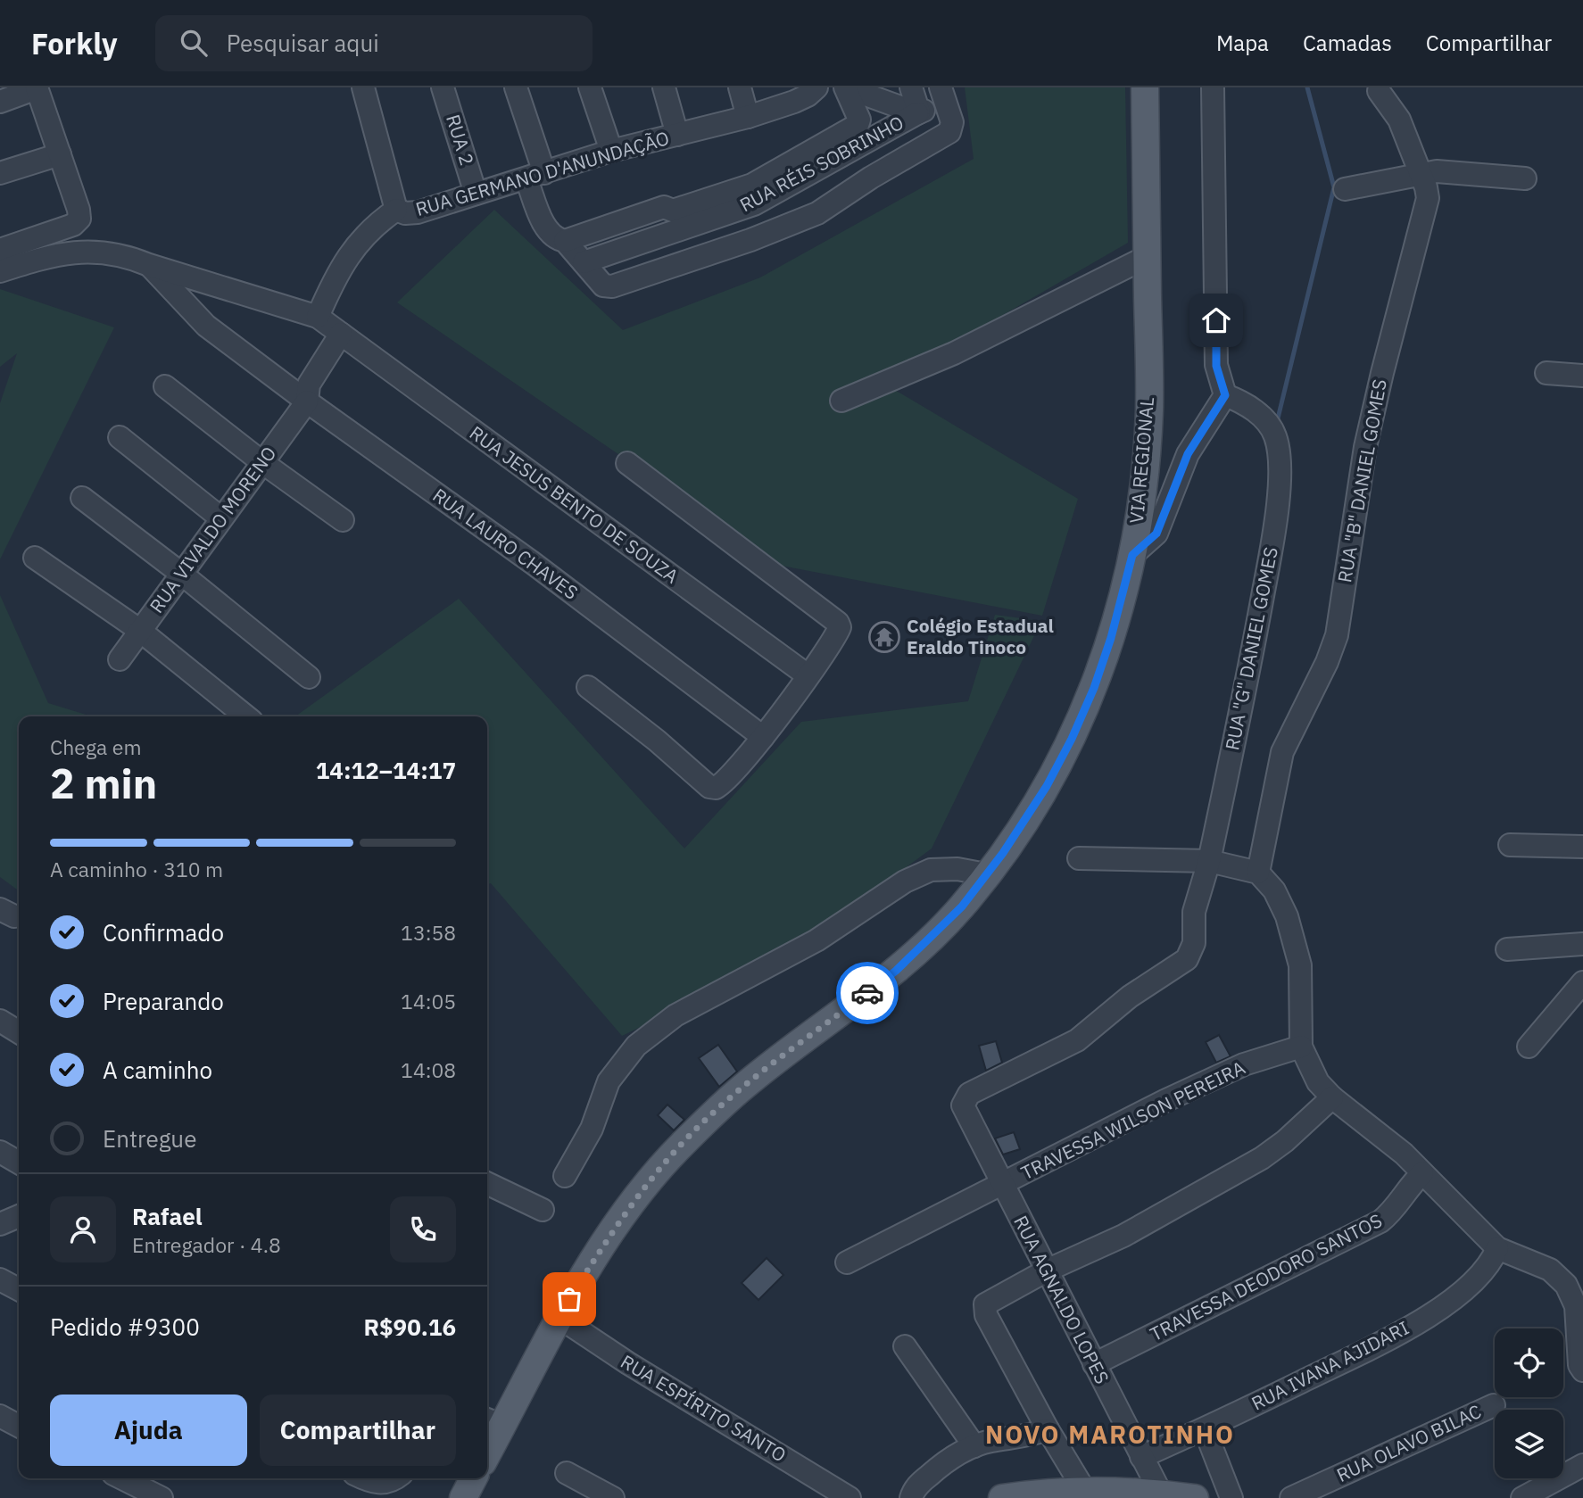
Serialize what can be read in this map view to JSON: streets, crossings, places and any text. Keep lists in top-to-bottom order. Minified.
{"streets":{"main road":["VIA REGIONAL"],"street":["RUA 2","RUA RÉIS SOBRINHO","RUA GERMANO D'ANUNDAÇÃO","RUA \"B\" DANIEL GOMES","RUA JESUS BENTO DE SOUZA","RUA VIVALDO MORENO","RUA LAURO CHAVES","RUA \"G\" DANIEL GOMES","TRAVESSA WILSON PEREIRA","TRAVESSA DEODORO SANTOS","RUA AGNALDO LOPES","RUA IVANA AJIDARI","RUA ESPÍRITO SANTO","RUA OLAVO BILAC"]},"crossings":[["RUA 2","RUA GERMANO D'ANUNDAÇÃO"],["RUA GERMANO D'ANUNDAÇÃO","RUA JESUS BENTO DE SOUZA"],["VIA REGIONAL","RUA ESPÍRITO SANTO"],["RUA JESUS BENTO DE SOUZA","RUA LAURO CHAVES"],["RUA VIVALDO MORENO","RUA LAURO CHAVES"],["RUA \"G\" DANIEL GOMES","RUA AGNALDO LOPES"],["TRAVESSA WILSON PEREIRA","RUA AGNALDO LOPES"],["TRAVESSA DEODORO SANTOS","RUA AGNALDO LOPES"],["RUA AGNALDO LOPES","RUA IVANA AJIDARI"]],"districts":["NOVO MAROTINHO"],"places":{"temple":["Colégio Estadual Eraldo Tinoco"]},"page":{"header":"Forkly","search":"Pesquisar aqui","nav":["Mapa","Camadas","Compartilhar"],"heading":["2 min","Chega em","14:12–14:17"],"panel":["Rafael","Entregador · 4.8","Pedido #9300","R$90.16"],"bar":"A caminho · 310 m","list":[["Confirmado","13:58"],["Preparando","14:05"],["A caminho","14:08"],"Entregue"],"buttons":["Ajuda","Compartilhar"]}}
